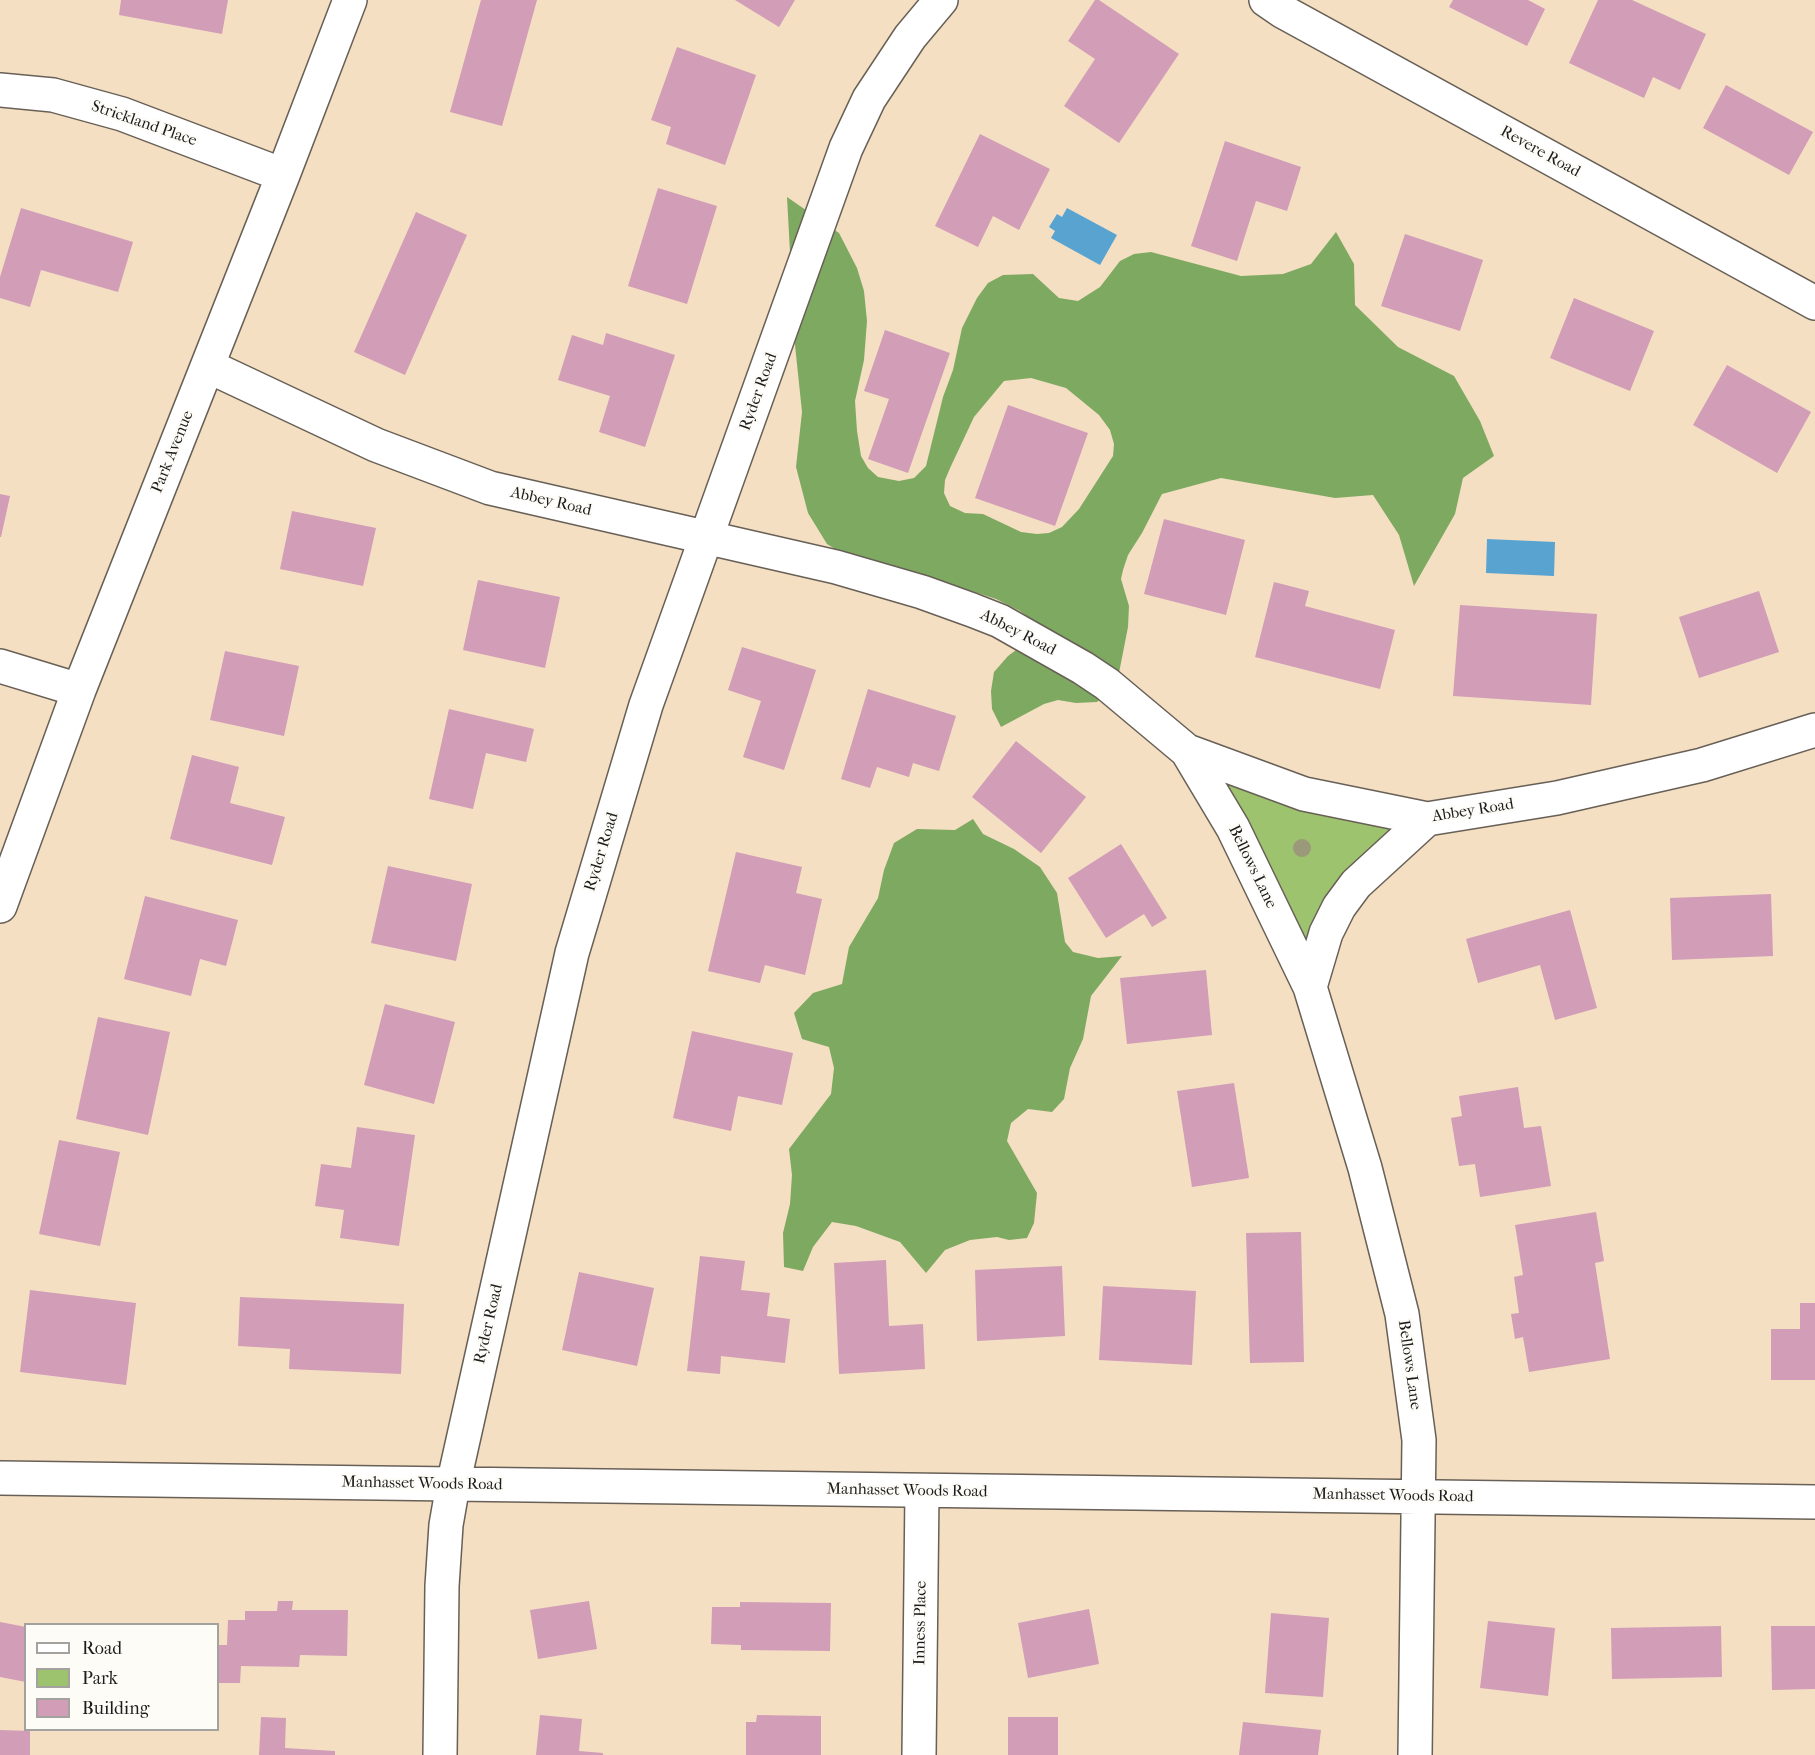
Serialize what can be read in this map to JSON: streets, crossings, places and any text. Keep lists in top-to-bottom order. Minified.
{"streets":{"street":["Strickland Place","Revere Road","Ryder Road","Park Avenue","Abbey Road","Bellows Lane","Manhasset Woods Road","Inness Place"]},"crossings":[["Strickland Place","Park Avenue"],["Ryder Road","Abbey Road"],["Ryder Road","Manhasset Woods Road"],["Park Avenue","Abbey Road"],["Abbey Road","Bellows Lane"],["Bellows Lane","Manhasset Woods Road"],["Manhasset Woods Road","Inness Place"]],"legend":["Road","Park","Building"]}
